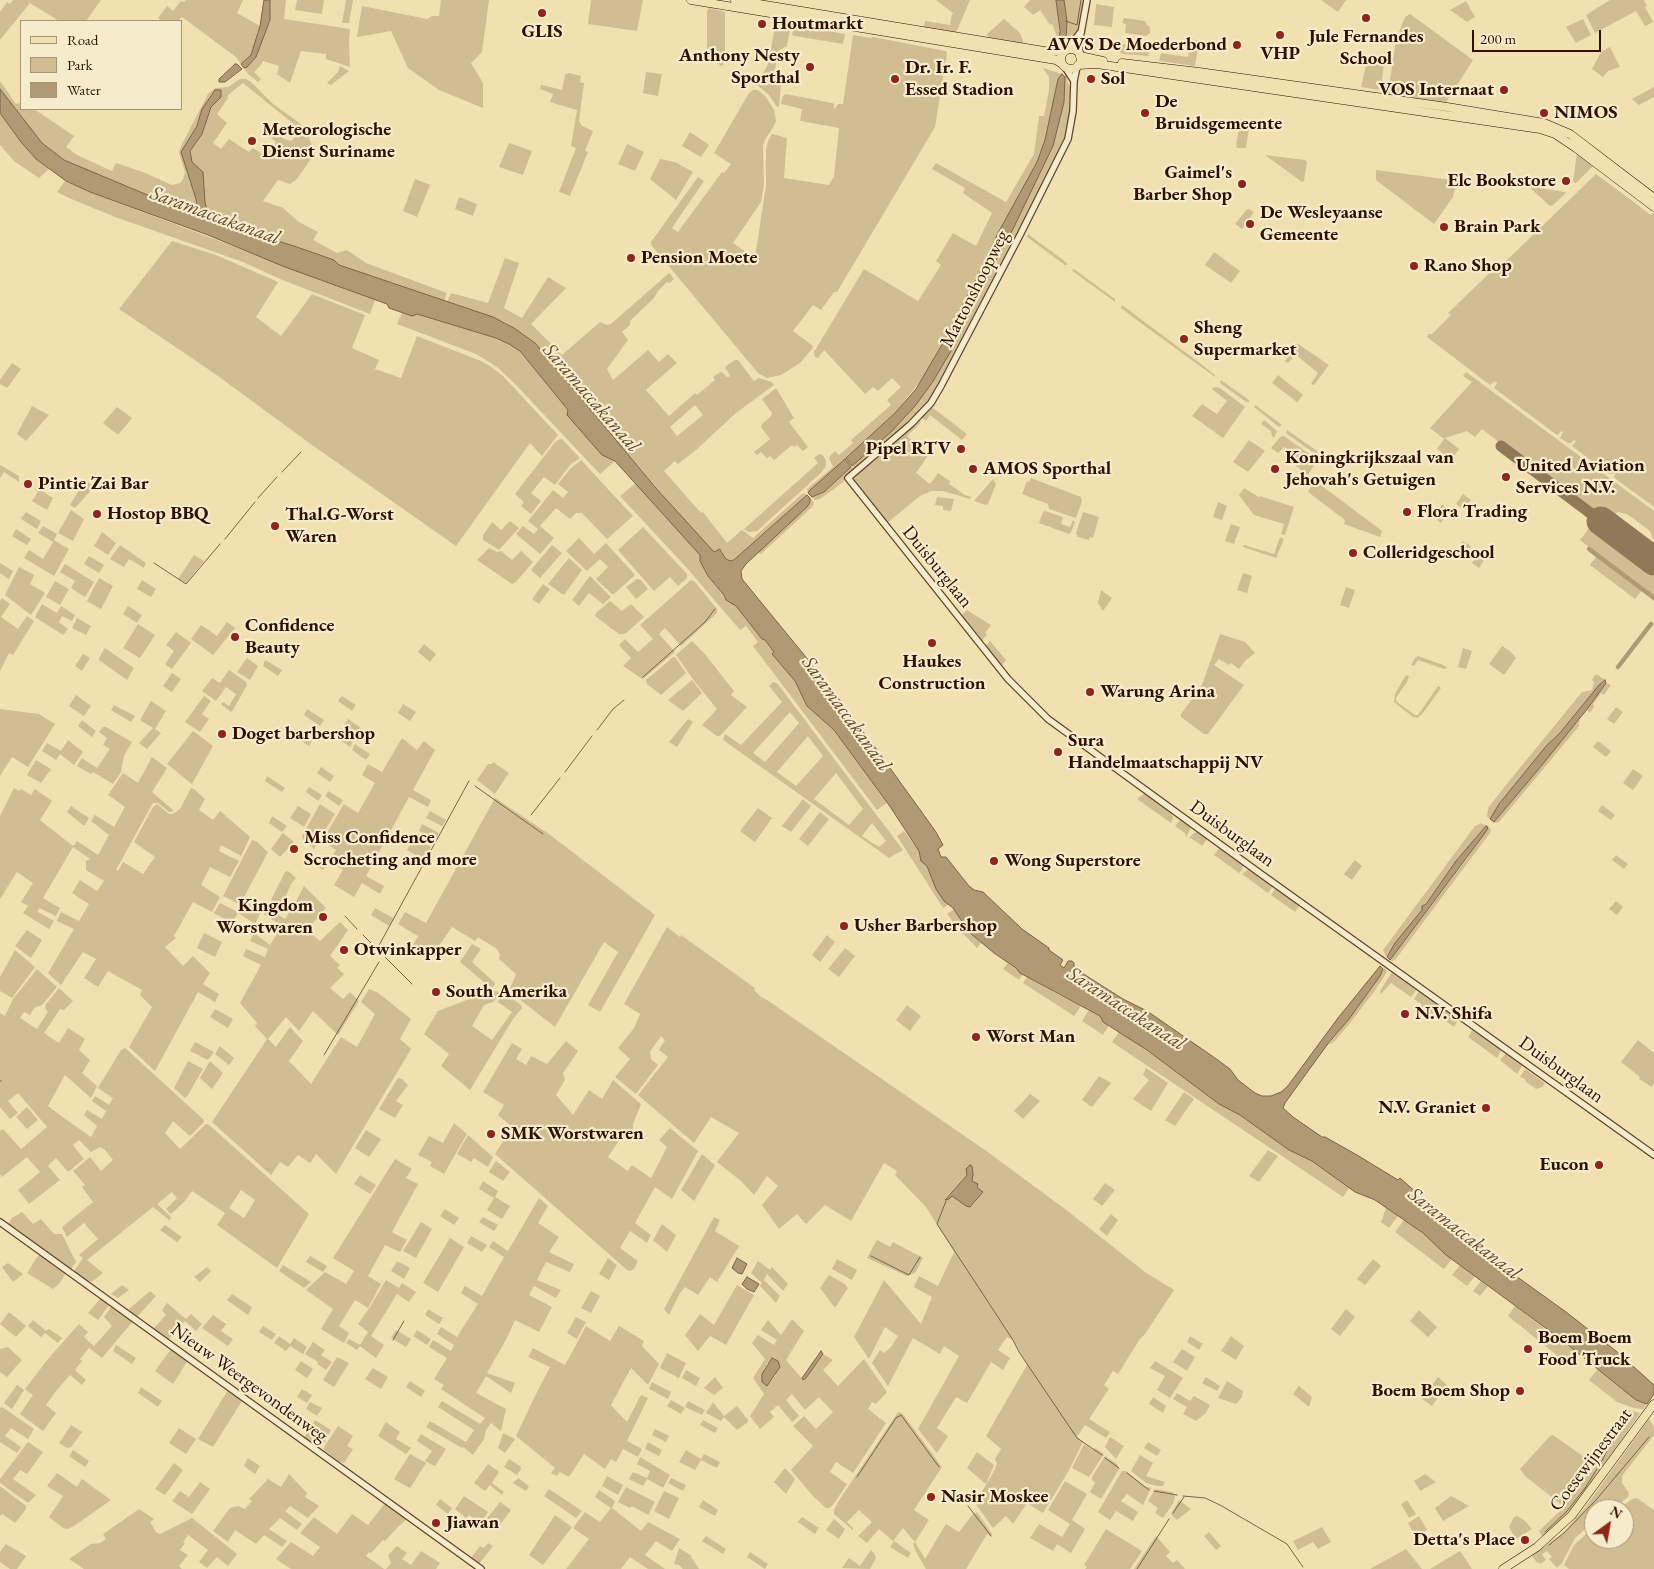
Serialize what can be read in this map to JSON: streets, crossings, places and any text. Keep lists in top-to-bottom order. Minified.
{"streets":{"main road":["Coesewijnestraat"],"street":["Mattonshoopweg","Duisburglaan","Nieuw Weergevondenweg"]},"crossings":[["Mattonshoopweg","Duisburglaan"]],"water":["Saramaccakanaal"],"places":["GLIS","Jule Fernandes School","Houtmarkt","VHP","AVVS De Moederbond","Anthony Nesty Sporthal","Dr. Ir. F. Essed Stadion","Sol","VOS Internaat","De Bruidsgemeente","NIMOS","Meteorologische Dienst Suriname","Elc Bookstore","Gaimel's Barber Shop","De Wesleyaanse Gemeente","Brain Park","Pension Moete","Rano Shop","Sheng Supermarket","Pipel RTV","AMOS Sporthal","Koningkrijkszaal van Jehovah's Getuigen","United Aviation Services N.V.","Pintie Zai Bar","Flora Trading","Hostop BBQ","Thal.G-Worst Waren","Colleridgeschool","Confidence Beauty","Haukes Construction","Warung Arina","Doget barbershop","Sura Handelmaatschappij NV","Miss Confidence Scrocheting and more","Wong Superstore","Kingdom Worstwaren","Usher Barbershop","Otwinkapper","South Amerika","N.V. Shifa","Worst Man","N.V. Graniet","SMK Worstwaren","Eucon","Boem Boem Food Truck","Boem Boem Shop","Nasir Moskee","Jiawan","Detta's Place"],"legend":["Road","Park","Water"],"scale_bar":"200 m","north":"top right"}
